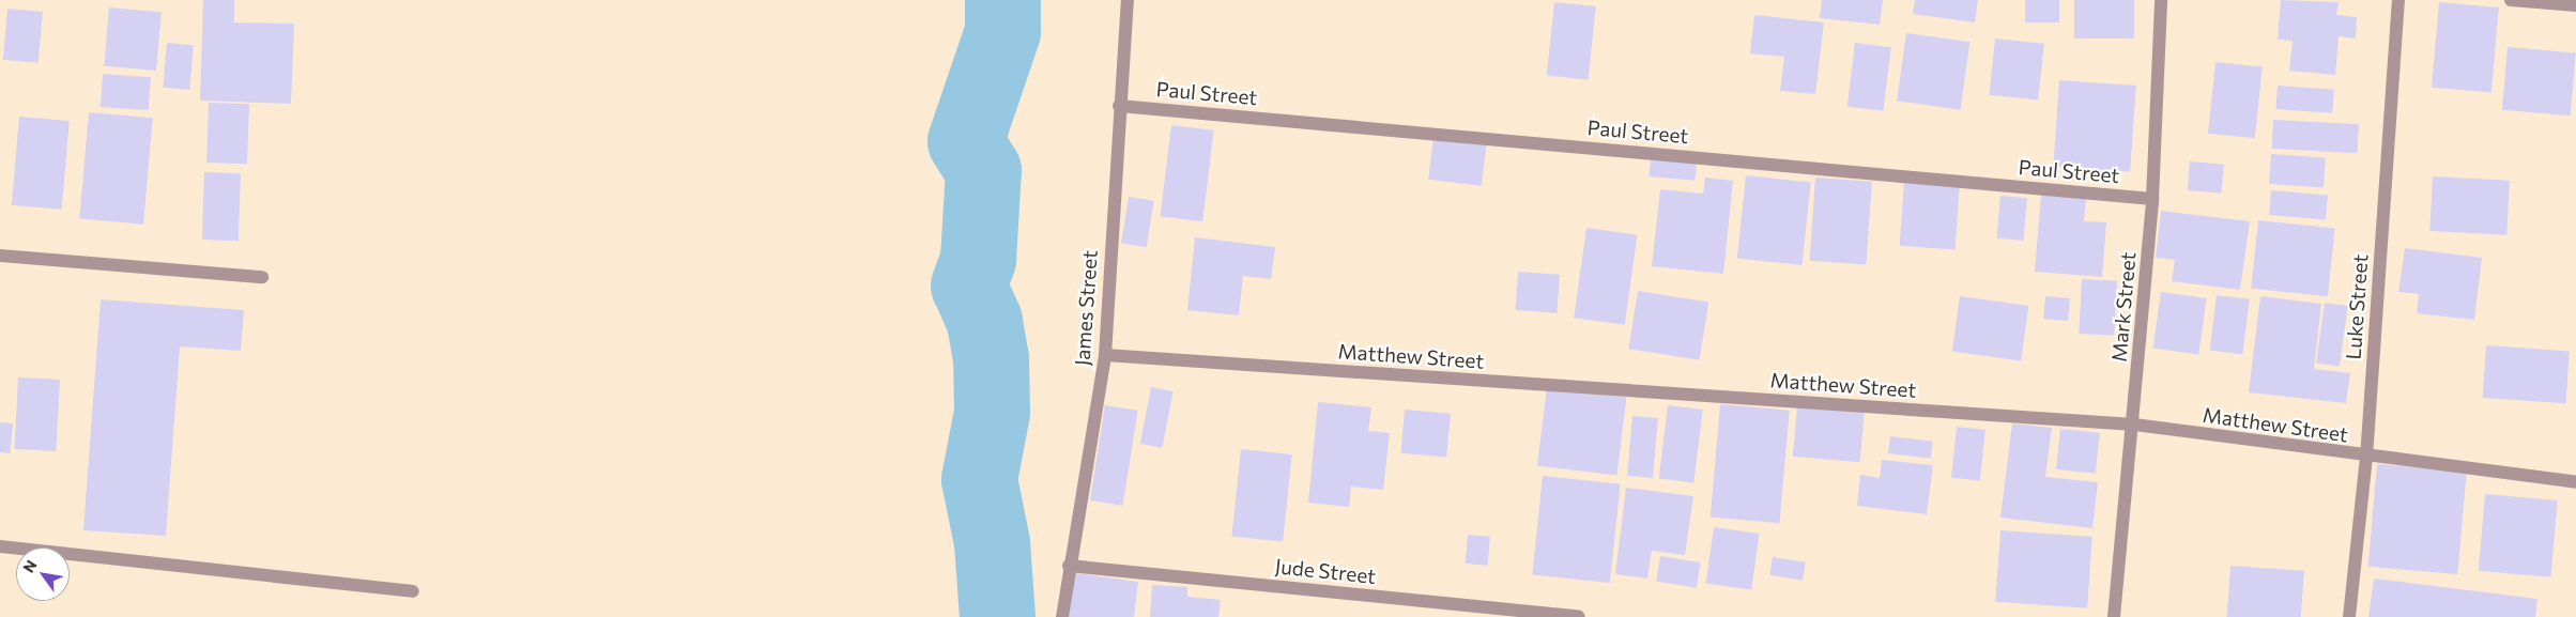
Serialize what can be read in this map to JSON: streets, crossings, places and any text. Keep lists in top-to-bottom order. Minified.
{"streets":{"street":["Paul Street","Mark Street","Luke Street","James Street","Matthew Street","Jude Street"]},"crossings":[["Paul Street","Mark Street"],["Paul Street","James Street"],["Mark Street","Matthew Street"],["Luke Street","Matthew Street"],["James Street","Matthew Street"],["James Street","Jude Street"]],"north":"top left"}
